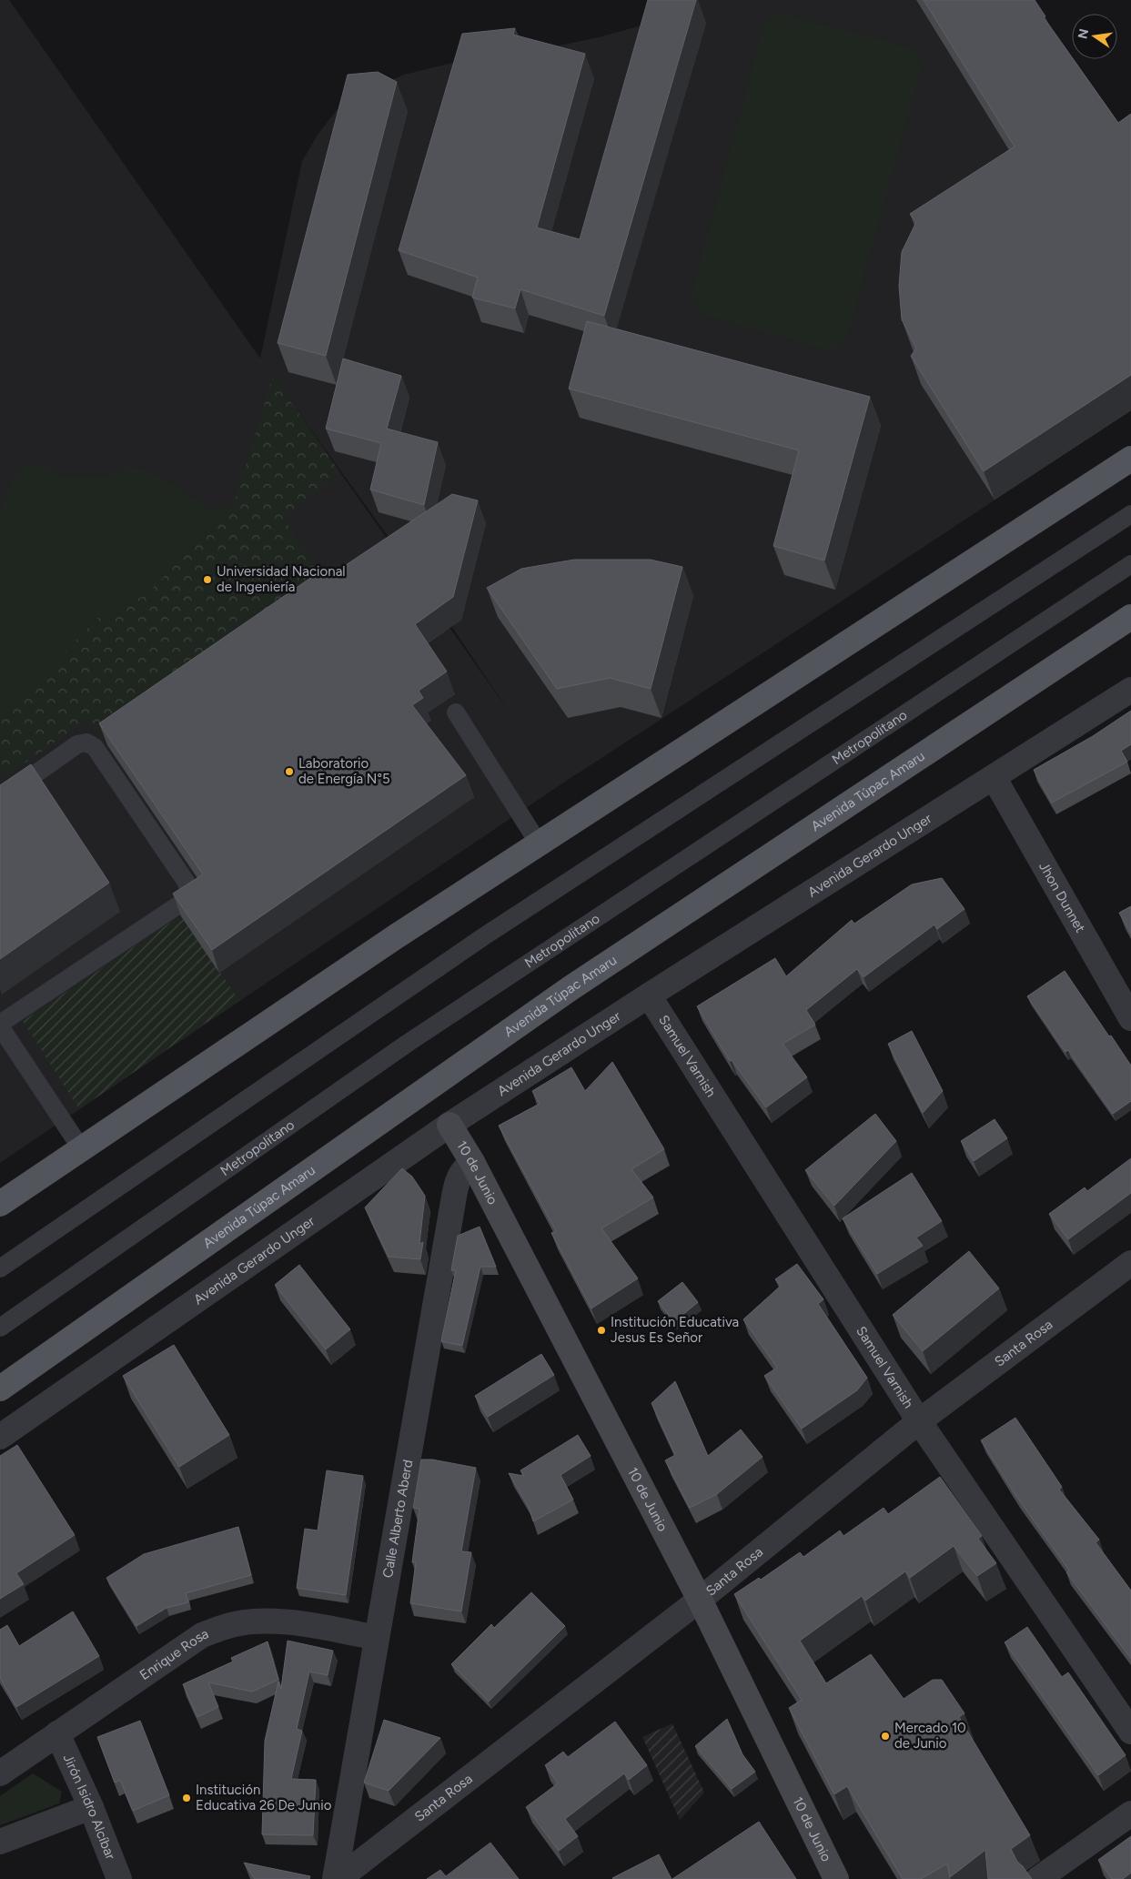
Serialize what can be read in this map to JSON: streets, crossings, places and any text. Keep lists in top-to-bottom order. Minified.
{"streets":{"main road":["Avenida Túpac Amaru"],"street":["Avenida Gerardo Unger","Jhon Dunnet","Samuel Varnish","10 de Junio","Santa Rosa","Calle Alberto Aberd","Enrique Rosa","Jirón Isidro Alcíbar"],"lane":["Metropolitano"]},"crossings":[["Avenida Gerardo Unger","Jhon Dunnet"],["Avenida Gerardo Unger","Samuel Varnish"],["Avenida Gerardo Unger","10 de Junio"],["Samuel Varnish","Santa Rosa"],["10 de Junio","Santa Rosa"],["10 de Junio","Calle Alberto Aberd"],["Santa Rosa","Calle Alberto Aberd"],["Calle Alberto Aberd","Enrique Rosa"],["Enrique Rosa","Jirón Isidro Alcíbar"]],"places":["Universidad Nacional de Ingeniería","Laboratorio de Energía N°5","Institución Educativa Jesus Es Señor","Mercado 10 de Junio","Institución Educativa 26 De Junio"],"north":"left"}
